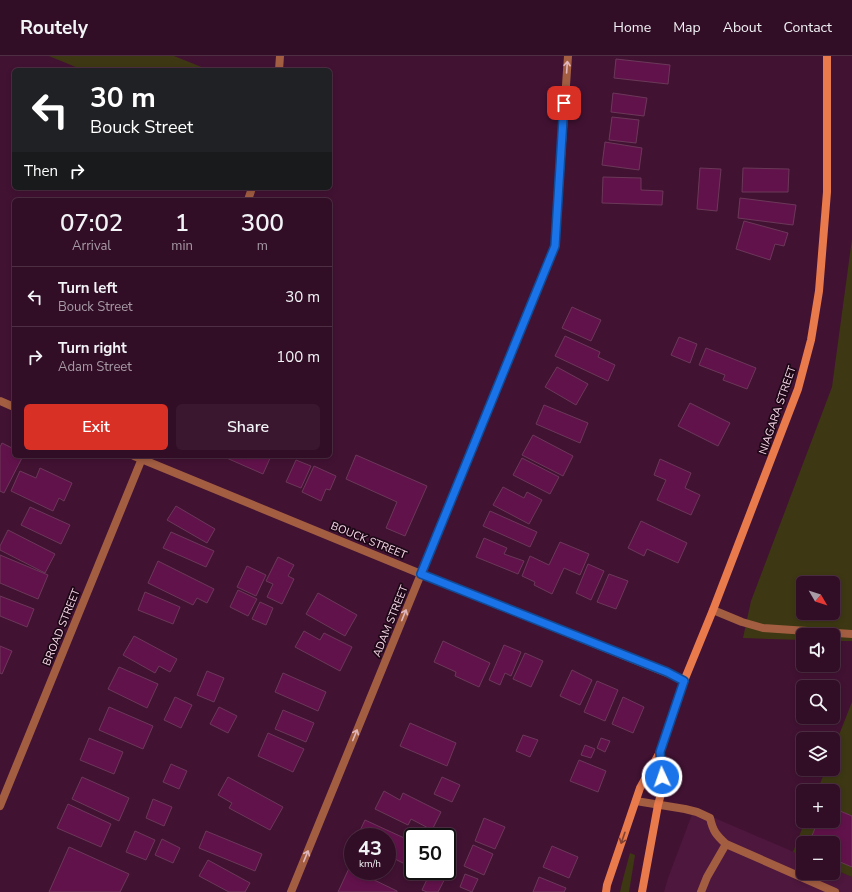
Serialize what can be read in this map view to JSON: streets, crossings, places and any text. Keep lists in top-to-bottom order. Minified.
{"streets":{"main road":["NIAGARA STREET"],"street":["BOUCK STREET","ADAM STREET","BROAD STREET"]},"crossings":[["NIAGARA STREET","BOUCK STREET"],["BOUCK STREET","ADAM STREET"]],"one_way":["ADAM STREET"],"north":"bottom right","page":{"header":"Routely","nav":["Home","Map","About","Contact"],"turn":["30 m","Bouck Street"],"then":"Then","eta":["07:02","Arrival","1","min","300","m"],"list":[{"name":"Turn left","note":"Bouck Street","value":"30 m"},{"name":"Turn right","note":"Adam Street","value":"100 m"}],"buttons":["Exit","Share"],"map_buttons":["+","−"],"speed":"43 km/h","limit":"50"}}
